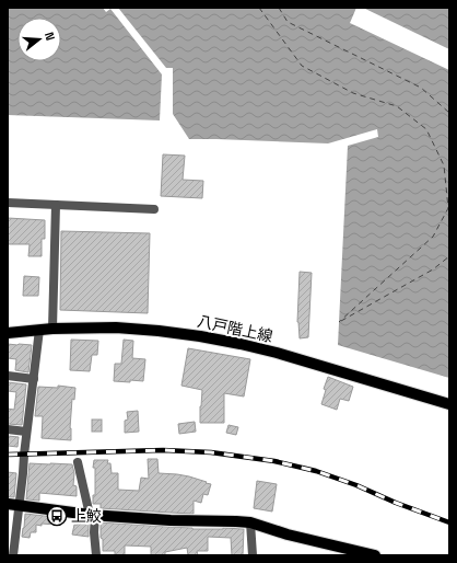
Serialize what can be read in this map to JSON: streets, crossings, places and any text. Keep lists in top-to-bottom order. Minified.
{"streets":{"main road":["八戸階上線"]},"places":{"bus stop":["上鮫"]},"north":"right"}
